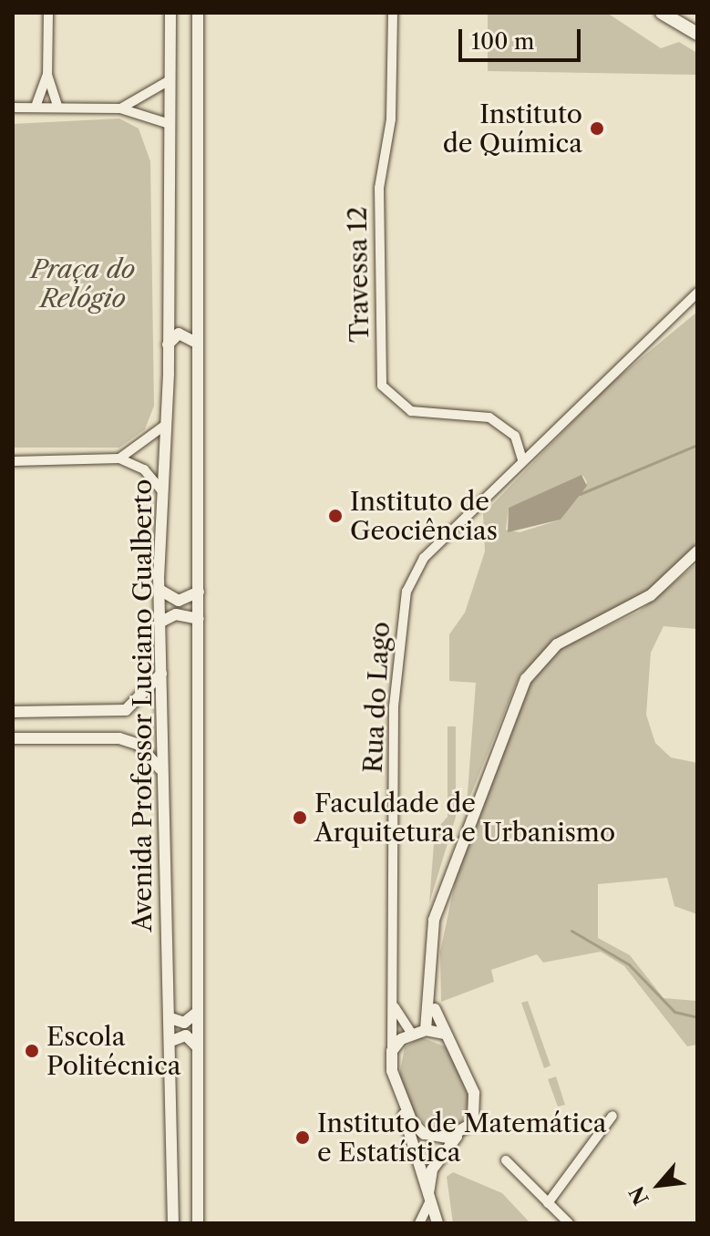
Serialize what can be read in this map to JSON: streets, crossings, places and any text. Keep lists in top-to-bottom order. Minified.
{"streets":{"street":["Travessa 12","Rua do Lago","Avenida Professor Luciano Gualberto"]},"crossings":[["Travessa 12","Rua do Lago"]],"parks":["Praça do Relógio"],"places":["Instituto de Química","Instituto de Geociências","Faculdade de Arquitetura e Urbanismo","Escola Politécnica","Instituto de Matemática e Estatística"],"scale_bar":"100 m","north":"bottom left"}
